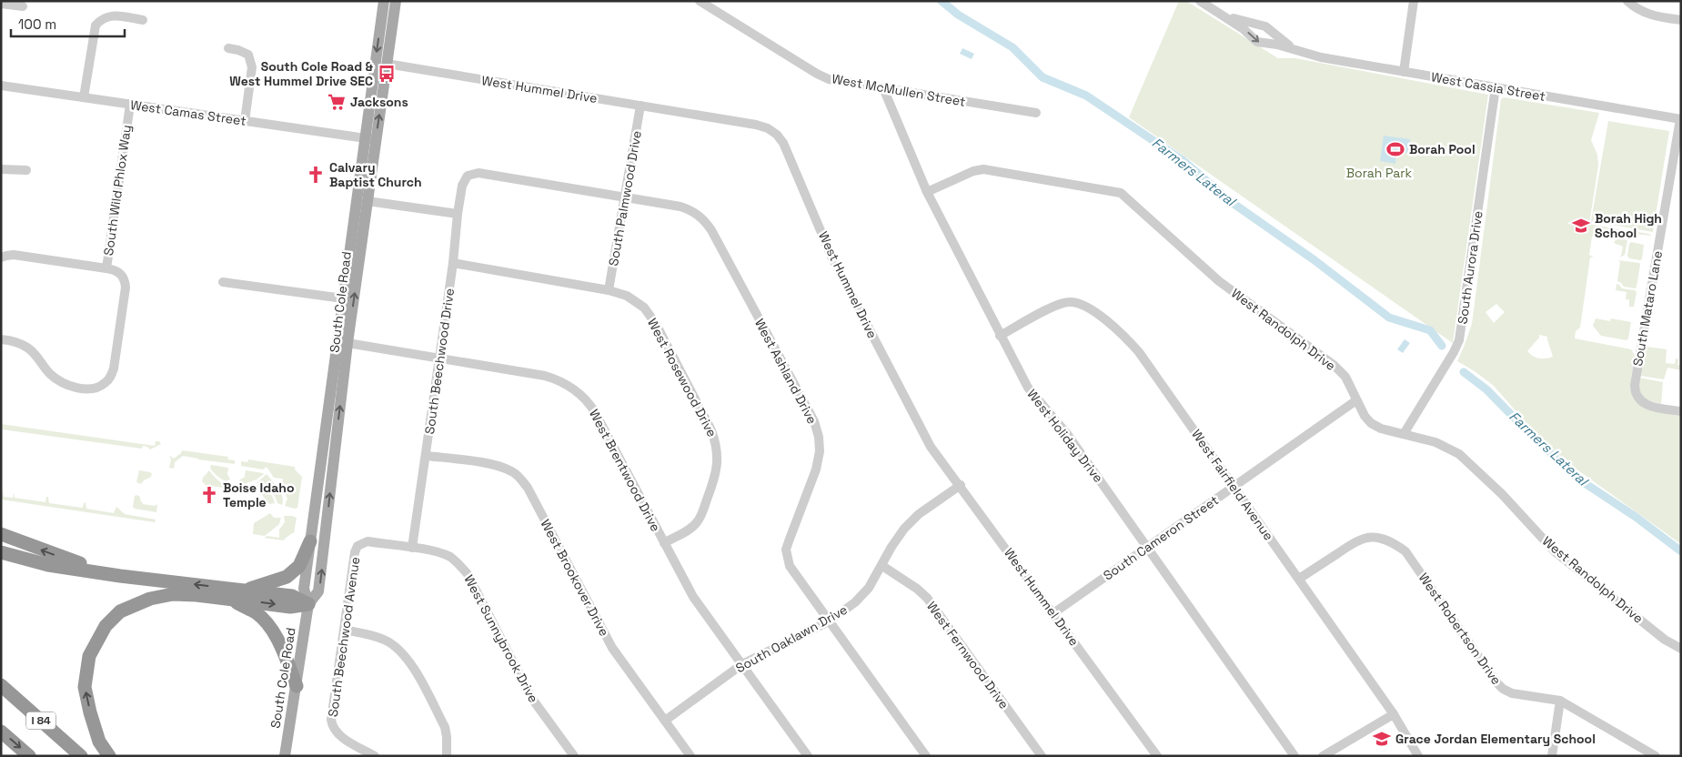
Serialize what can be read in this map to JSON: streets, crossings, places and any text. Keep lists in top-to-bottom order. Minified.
{"streets":{"highway":["I 84"],"main road":["South Cole Road"],"street":["West Cassia Street","West Hummel Drive","West McMullen Street","West Camas Street","South Wild Phlox Way","South Palmwood Drive","South Aurora Drive","South Mataro Lane","West Randolph Drive","South Beechwood Drive","West Ashland Drive","West Rosewood Drive","West Holiday Drive","West Brentwood Drive","West Fairfield Avenue","South Cameron Street","West Brookover Drive","West Robertson Drive","South Beechwood Avenue","West Sunnybrook Drive","South Oaklawn Drive","West Fernwood Drive"]},"crossings":[["West Cassia Street","South Aurora Drive"],["West Cassia Street","South Mataro Lane"],["West Hummel Drive","South Palmwood Drive"],["West Hummel Drive","South Cole Road"],["West Hummel Drive","South Cameron Street"],["West Hummel Drive","South Oaklawn Drive"],["West McMullen Street","West Holiday Drive"],["West Camas Street","South Wild Phlox Way"],["West Camas Street","South Cole Road"],["South Palmwood Drive","West Ashland Drive"],["South Palmwood Drive","West Rosewood Drive"],["South Aurora Drive","West Randolph Drive"],["South Cole Road","West Brentwood Drive"],["West Randolph Drive","West Holiday Drive"],["West Randolph Drive","South Cameron Street"],["South Beechwood Drive","West Ashland Drive"],["South Beechwood Drive","West Rosewood Drive"],["South Beechwood Drive","West Brentwood Drive"],["South Beechwood Drive","West Brookover Drive"],["South Beechwood Drive","West Sunnybrook Drive"],["West Ashland Drive","South Oaklawn Drive"],["West Rosewood Drive","West Brentwood Drive"],["West Holiday Drive","West Fairfield Avenue"],["West Holiday Drive","South Cameron Street"],["West Brentwood Drive","South Oaklawn Drive"],["West Fairfield Avenue","South Cameron Street"],["West Fairfield Avenue","West Robertson Drive"],["West Brookover Drive","South Oaklawn Drive"],["South Beechwood Avenue","West Sunnybrook Drive"],["South Oaklawn Drive","West Fernwood Drive"]],"water":["Farmers Lateral"],"parks":["Borah Park"],"places":{"bus stop":["South Cole Road & West Hummel Drive SEC"],"supermarket":["Jacksons"],"sports":["Borah Pool"],"church":["Calvary Baptist Church","Boise Idaho Temple"],"school or university":["Borah High School","Grace Jordan Elementary School"]},"scale_bar":"100 m"}
